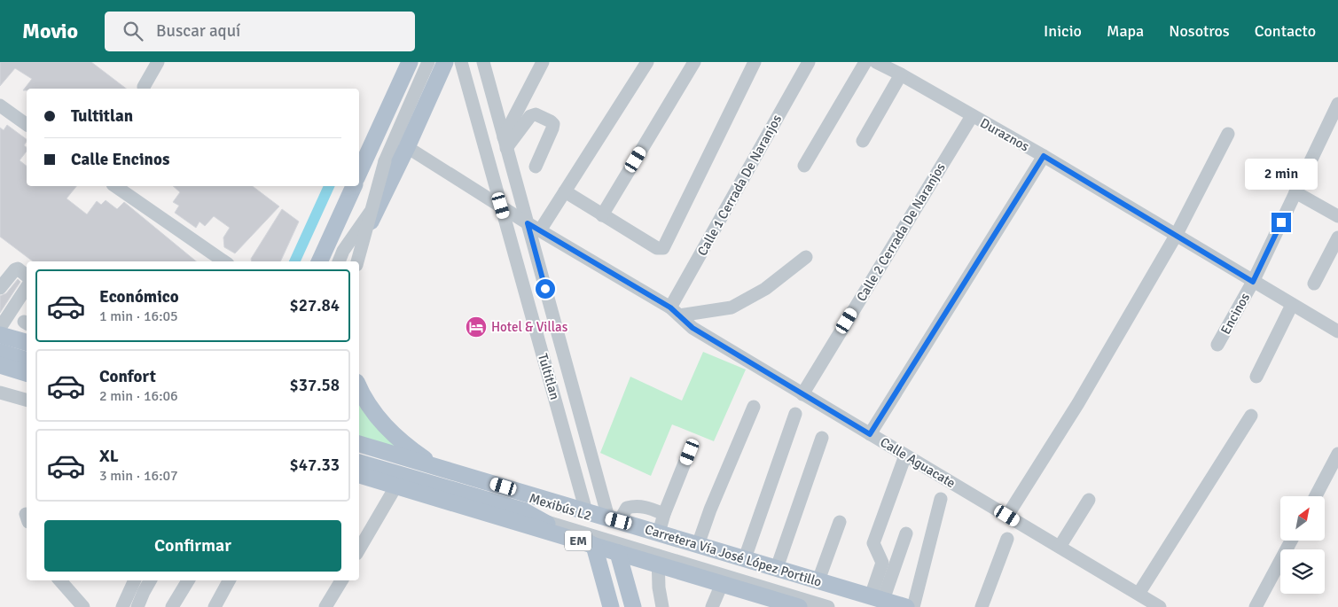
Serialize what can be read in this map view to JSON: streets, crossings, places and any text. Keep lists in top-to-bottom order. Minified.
{"streets":{"main road":["EM","Carretera Vía José López Portillo"],"street":["Duraznos","Calle 1 Cerrada De Naranjos","Calle 2 Cerrada De Naranjos","Encinos","Tultitlan","Calle Aguacate","Mexibús L2"]},"crossings":[["Duraznos","Calle 2 Cerrada De Naranjos"],["Duraznos","Encinos"],["Calle 1 Cerrada De Naranjos","Calle Aguacate"],["Calle 2 Cerrada De Naranjos","Calle Aguacate"],["Tultitlan","Calle Aguacate"],["Tultitlan","Carretera Vía José López Portillo"],["Mexibús L2","EM"],["Mexibús L2","Carretera Vía José López Portillo"]],"places":{"hotel":["Hotel & Villas"]},"north":"top right","page":{"header":"Movio","search":"Buscar aquí","nav":["Inicio","Mapa","Nosotros","Contacto"],"banner":["Tultitlan","Calle Encinos"],"bubble":"2 min","list":[{"name":"Económico","note":"1 min · 16:05","value":"$27.84"},{"name":"Confort","note":"2 min · 16:06","value":"$37.58"},{"name":"XL","note":"3 min · 16:07","value":"$47.33"}],"buttons":"Confirmar"}}
